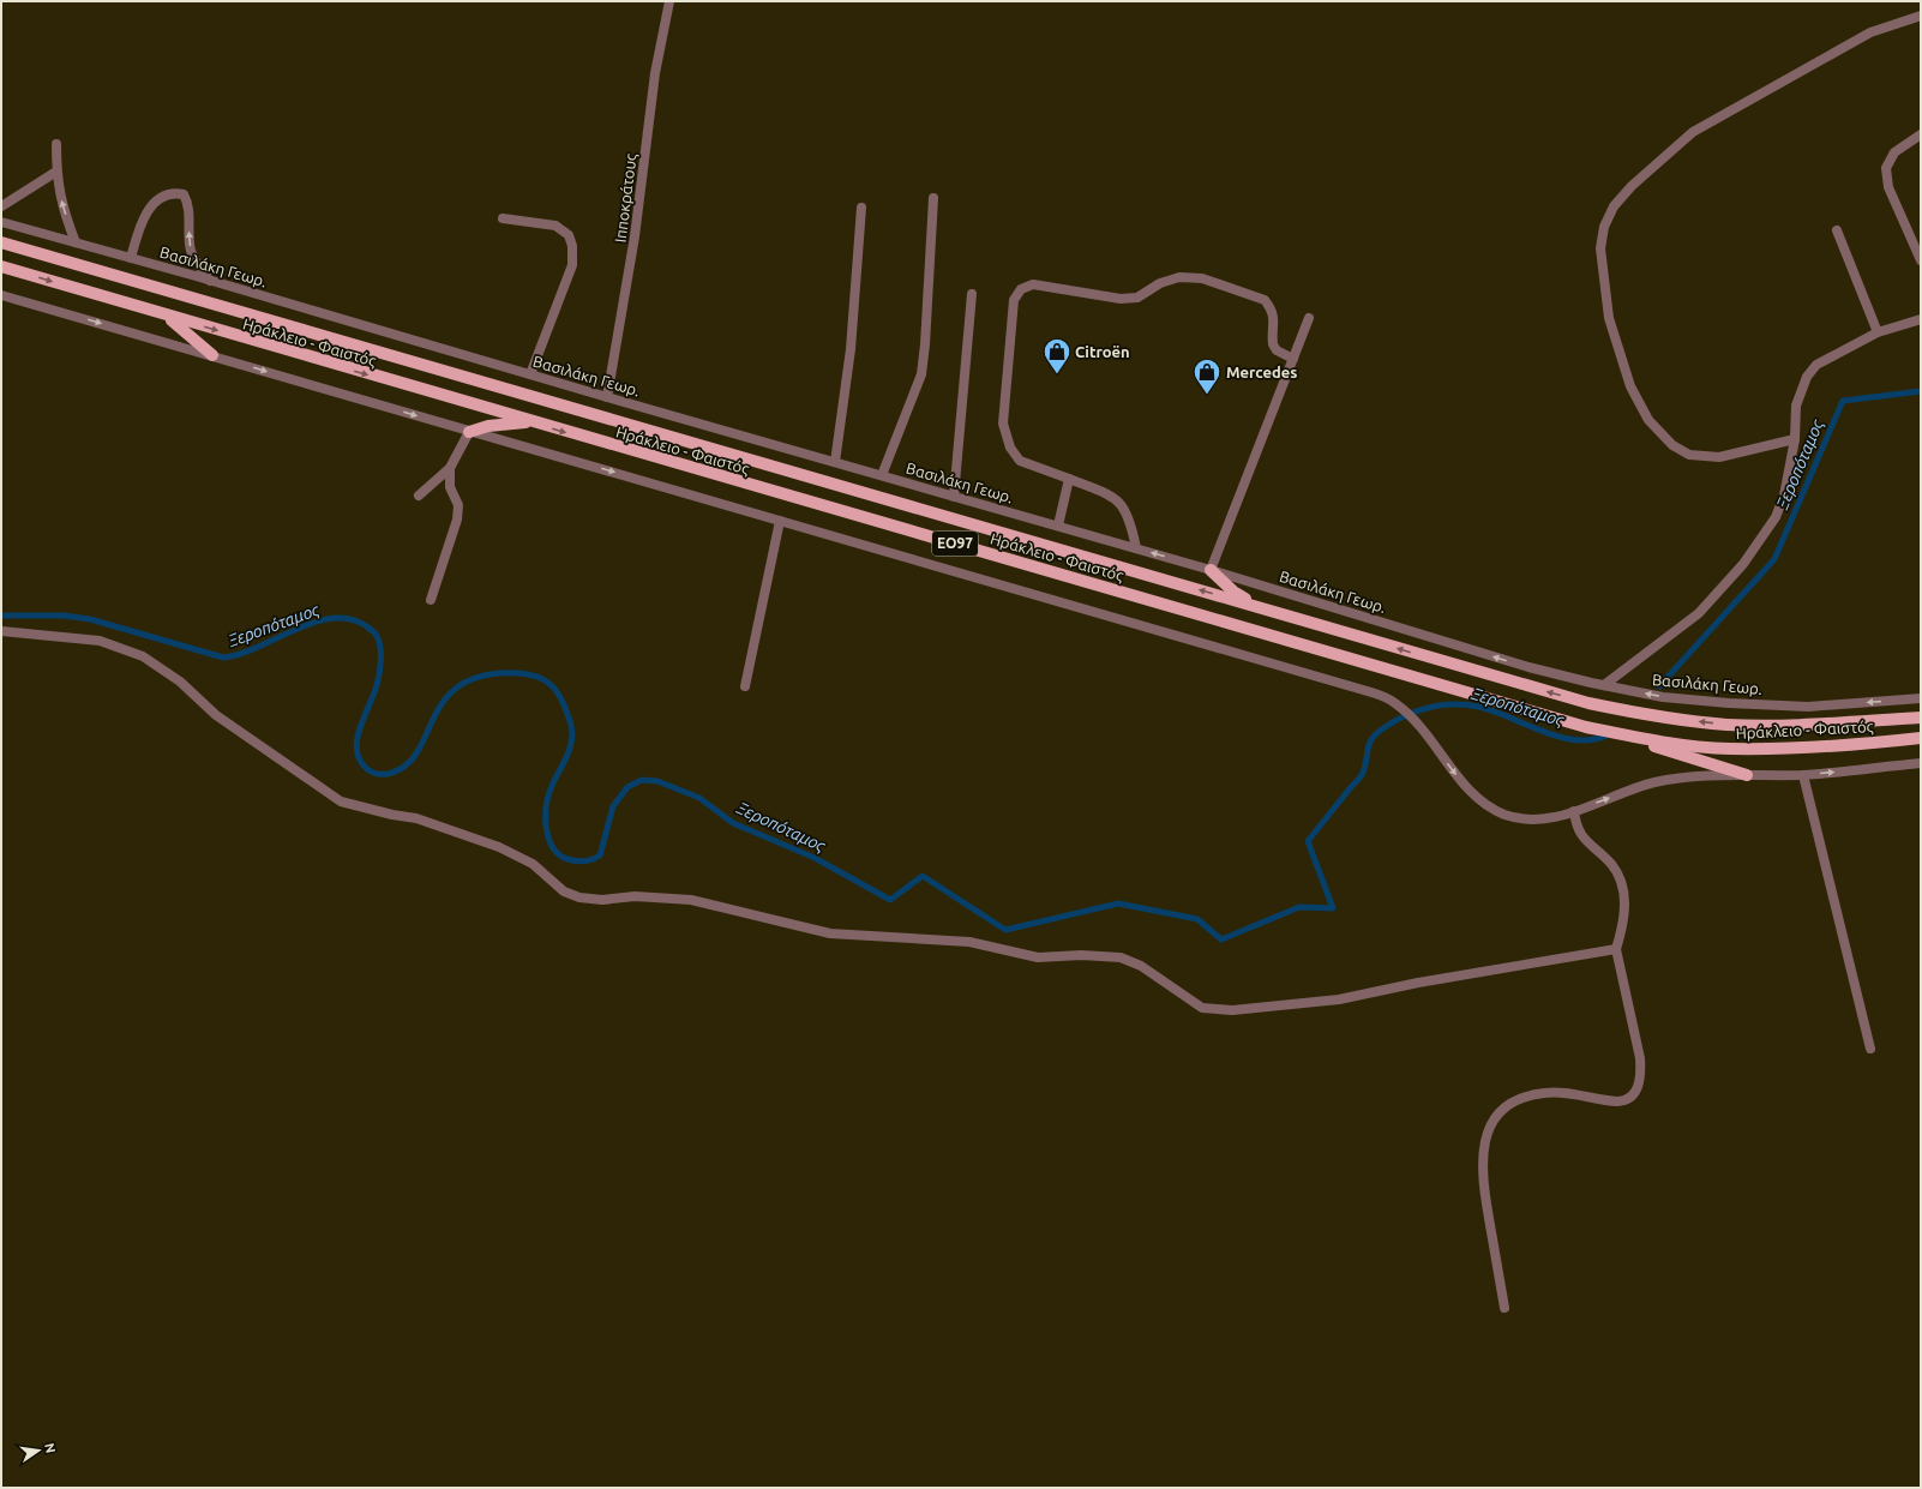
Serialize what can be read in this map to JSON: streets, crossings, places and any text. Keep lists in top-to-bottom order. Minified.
{"streets":{"main road":["Ηράκλειο - Φαιστός","ΕΟ97"],"street":["Ιπποκράτους","Βασιλάκη Γεωρ."]},"crossings":[["Ιπποκράτους","Βασιλάκη Γεωρ."]],"water":["Ξεροπόταμος"],"places":{"shop":["Citroën","Mercedes"]},"north":"right"}
